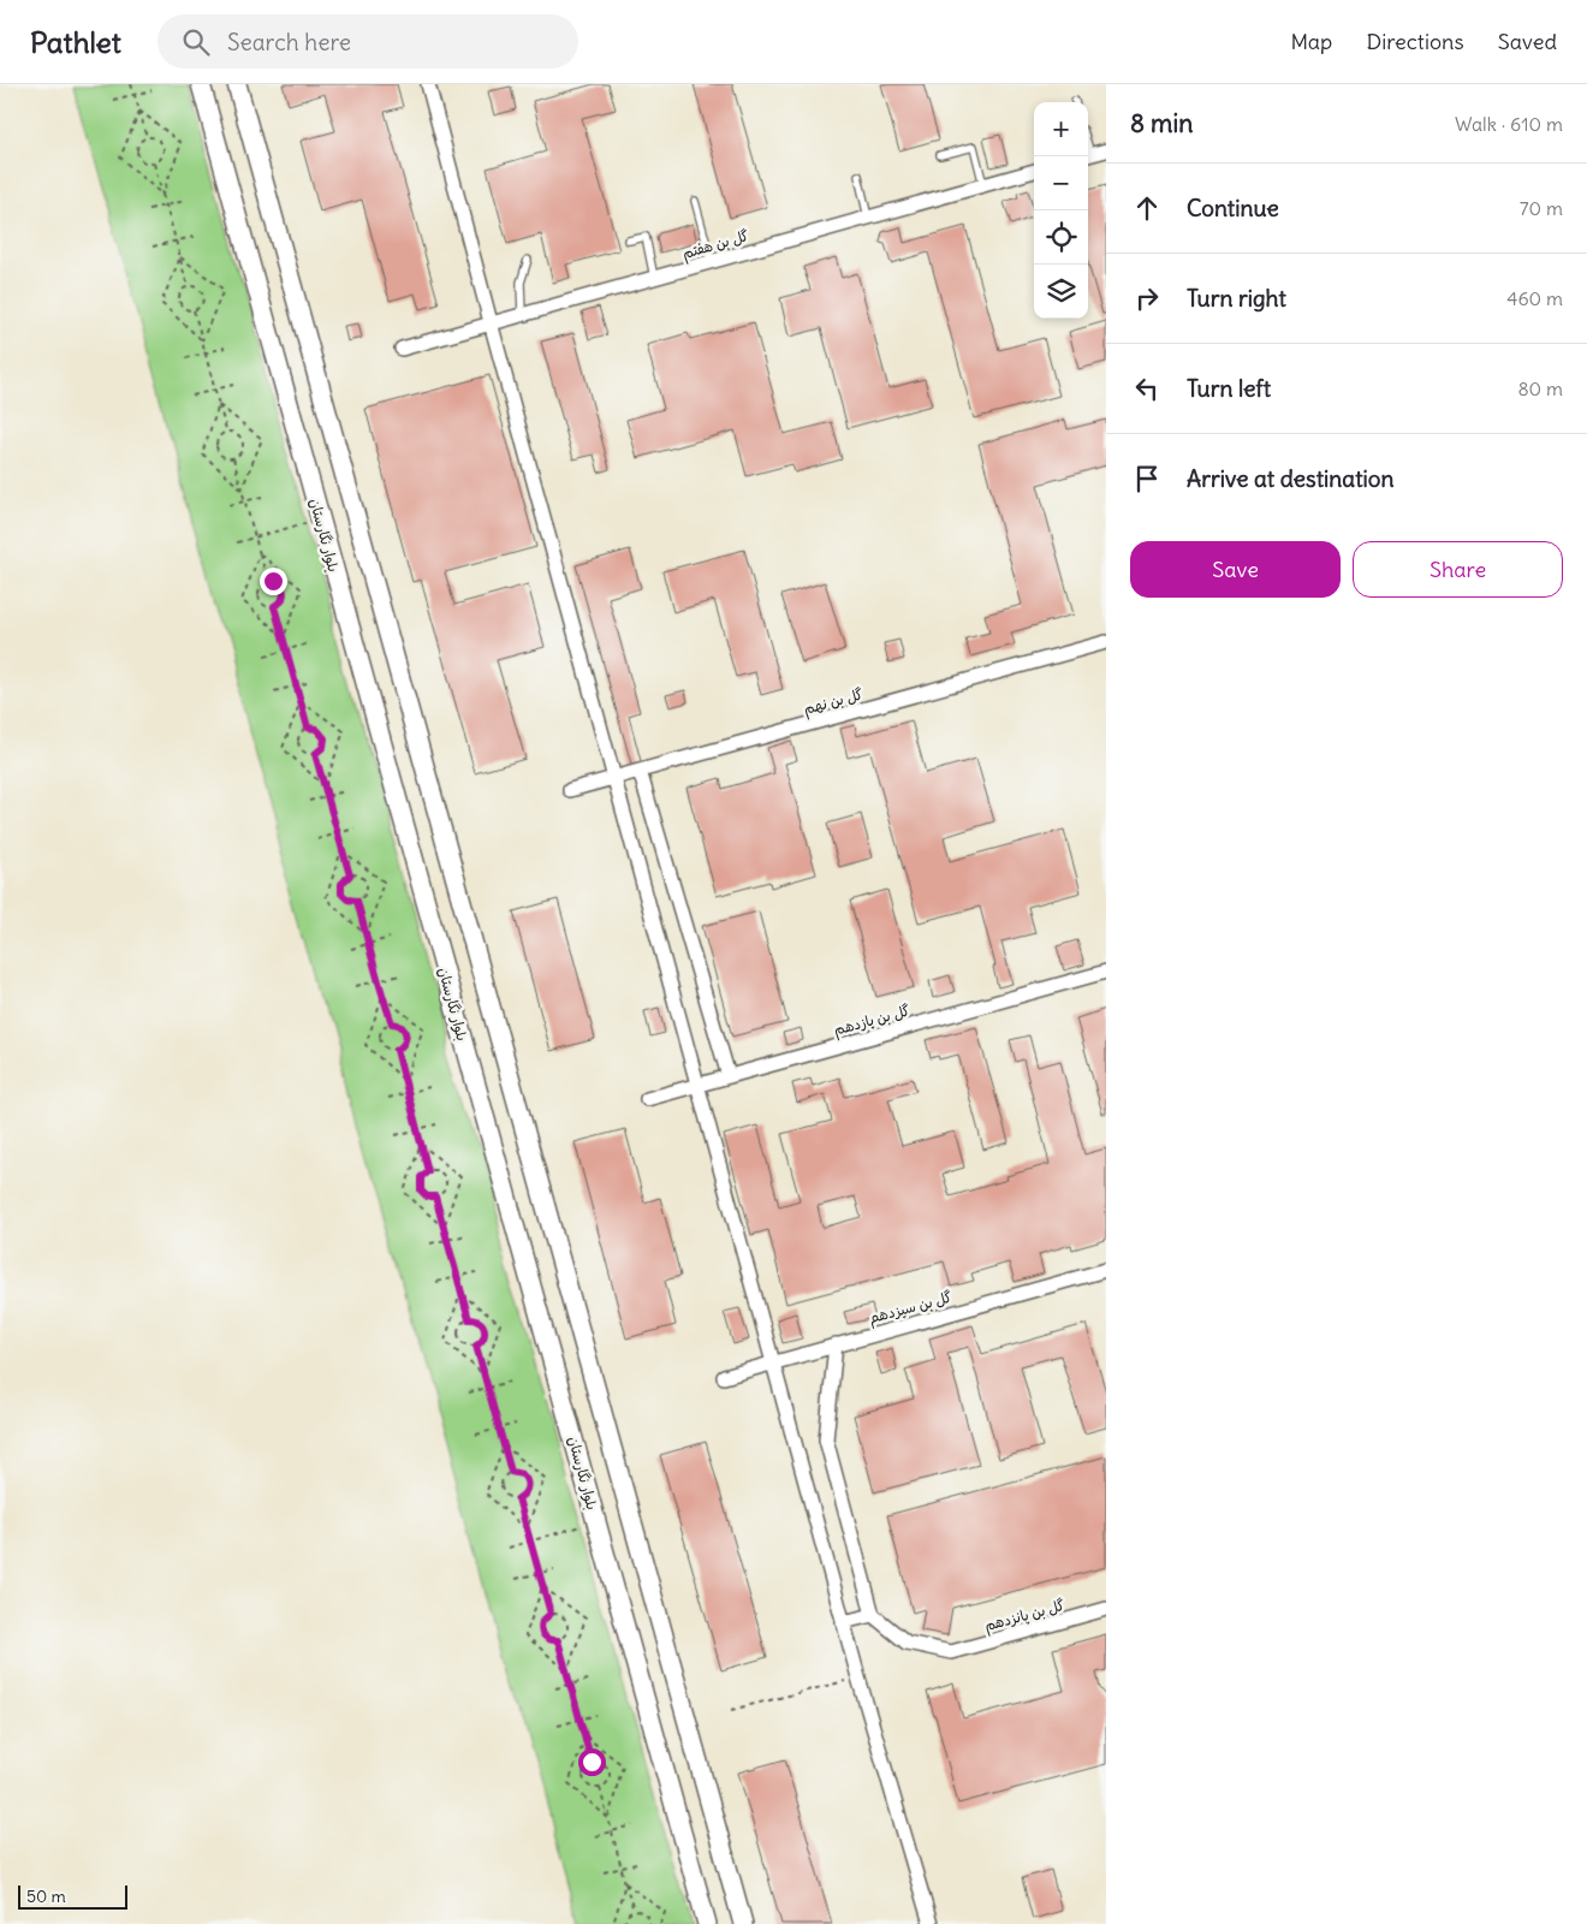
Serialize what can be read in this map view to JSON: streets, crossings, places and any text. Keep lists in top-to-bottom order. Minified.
{"streets":{"street":["گل بن هفتم","بلوار نگارستان","گل بن نهم","گل بن یازدهم","گل بن سیزدهم","گل بن پانزدهم"]},"scale_bar":"50 m","page":{"header":"Pathlet","search":"Search here","nav":["Map","Directions","Saved"],"heading":["8 min","Walk · 610 m"],"map_buttons":["+","−"],"list":[["Continue","70 m"],["Turn right","460 m"],["Turn left","80 m"],"Arrive at destination"],"buttons":["Save","Share"],"scale":"50 m"}}
